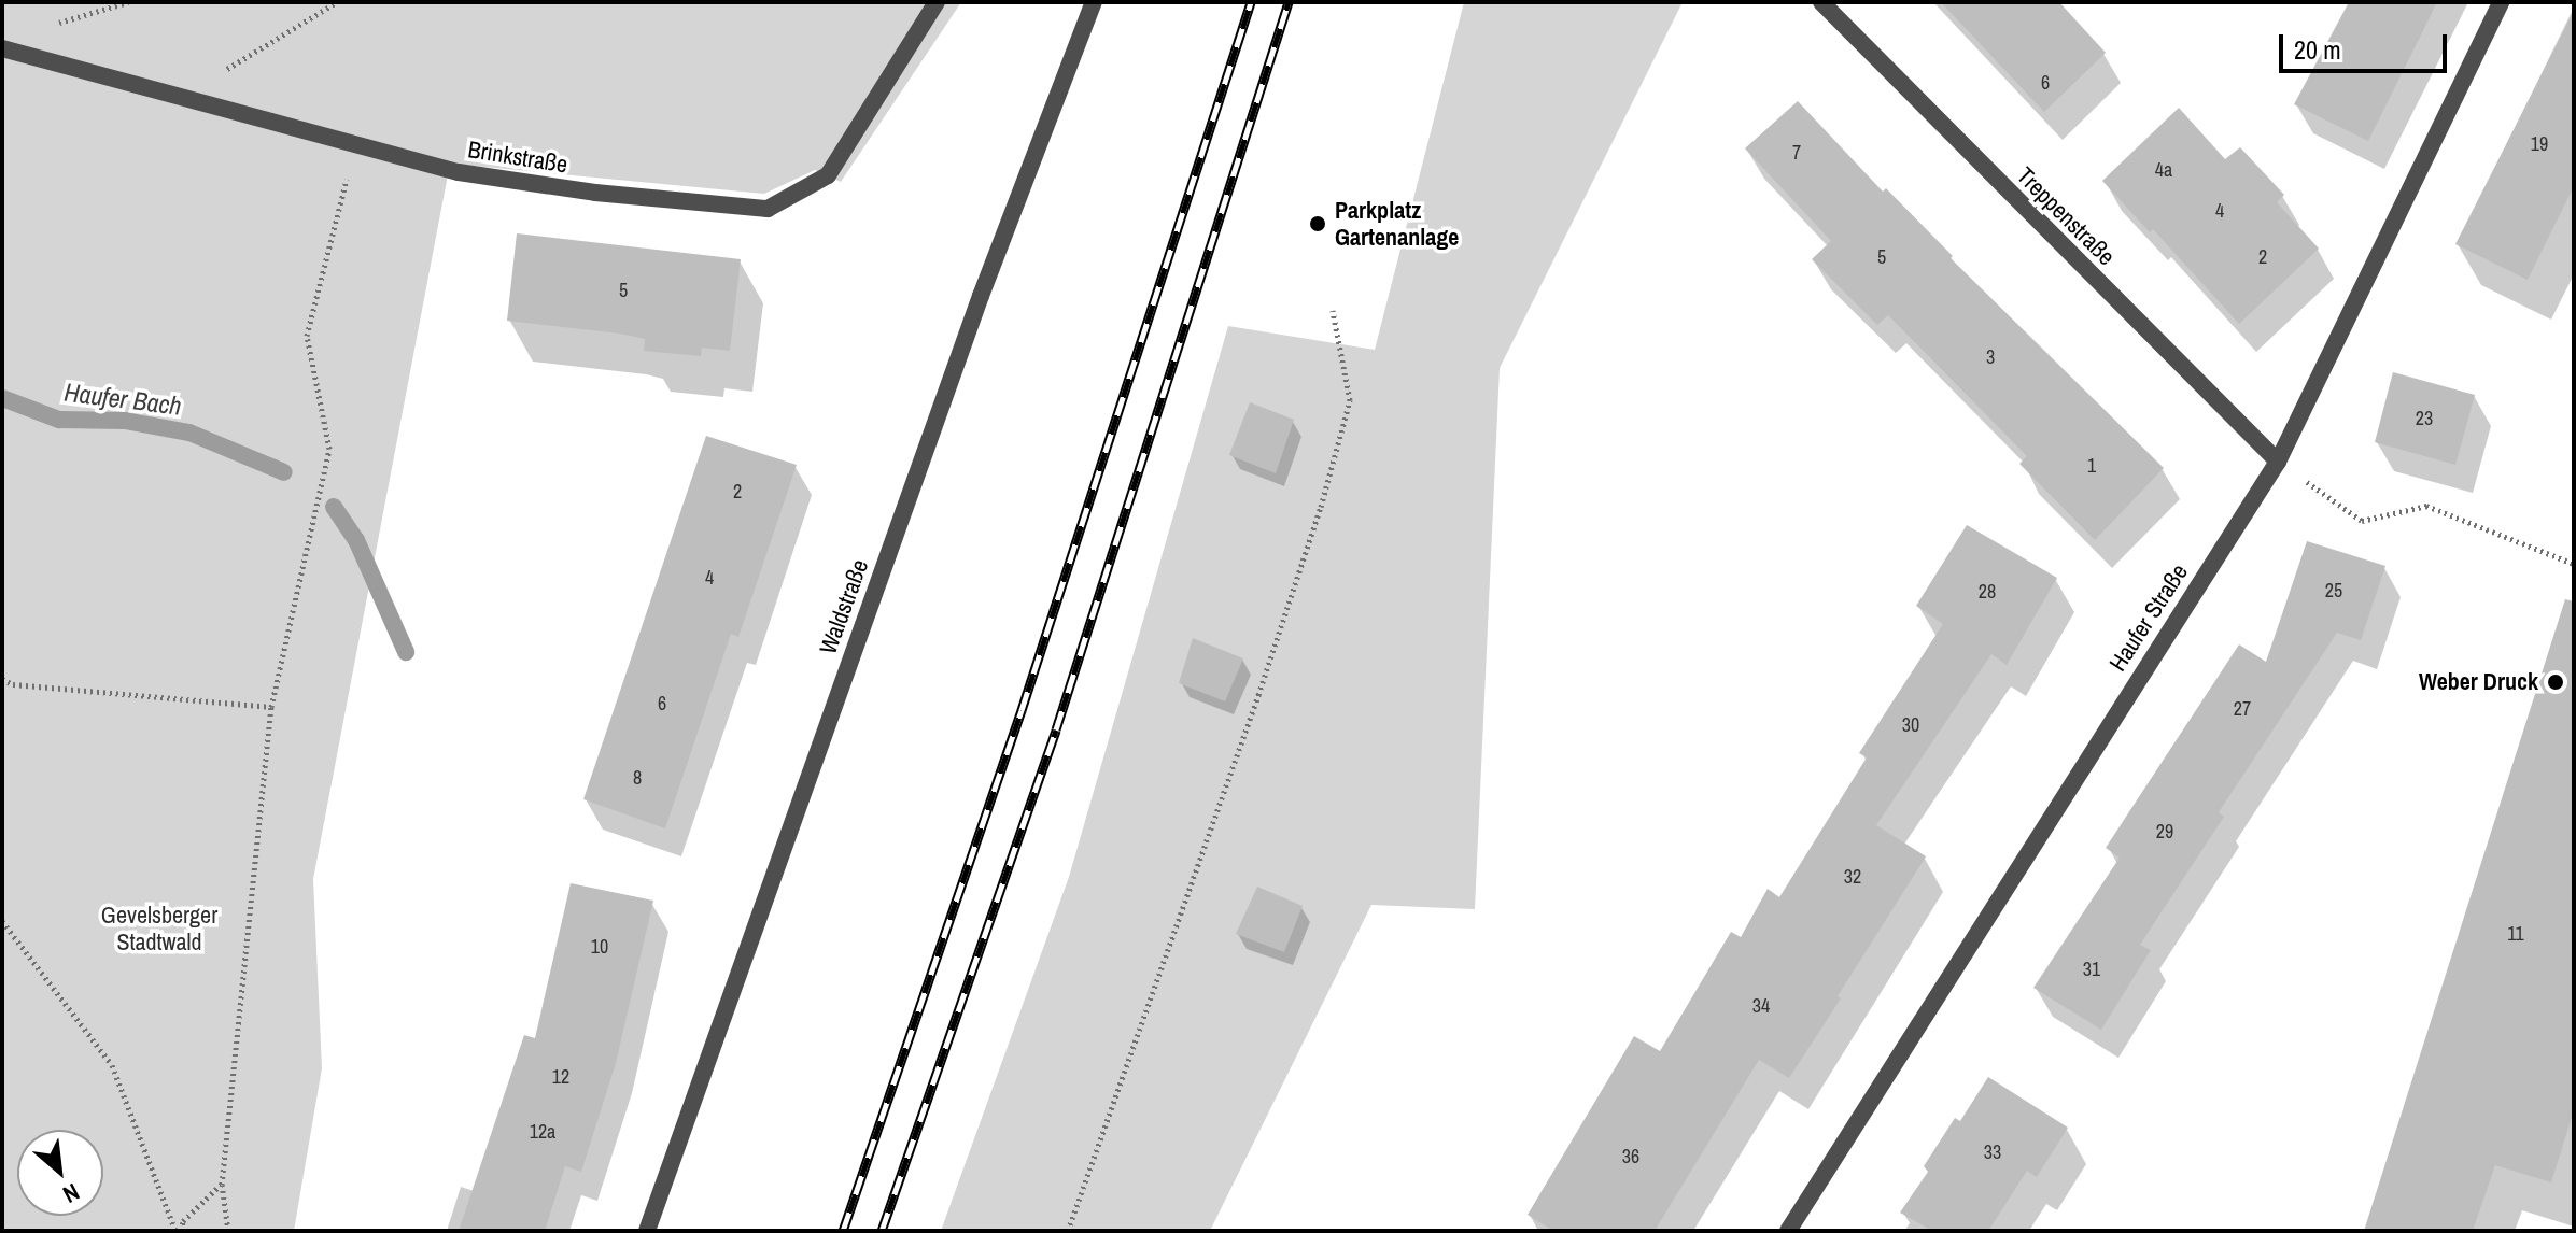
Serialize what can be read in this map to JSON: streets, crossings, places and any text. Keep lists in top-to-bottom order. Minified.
{"streets":{"street":["Brinkstraße","Treppenstraße","Waldstraße","Haufer Straße"]},"crossings":[["Treppenstraße","Haufer Straße"]],"water":["Haufer Bach"],"parks":["Gevelsberger Stadtwald"],"places":["Parkplatz Gartenanlage","Weber Druck"],"house_numbers":["6","19","7","4a","4","5","2","5","3","23","1","2","4","25","28","6","27","30","8","29","32","11","10","31","34","12","12a","33","36"],"scale_bar":"20 m","north":"bottom right"}
